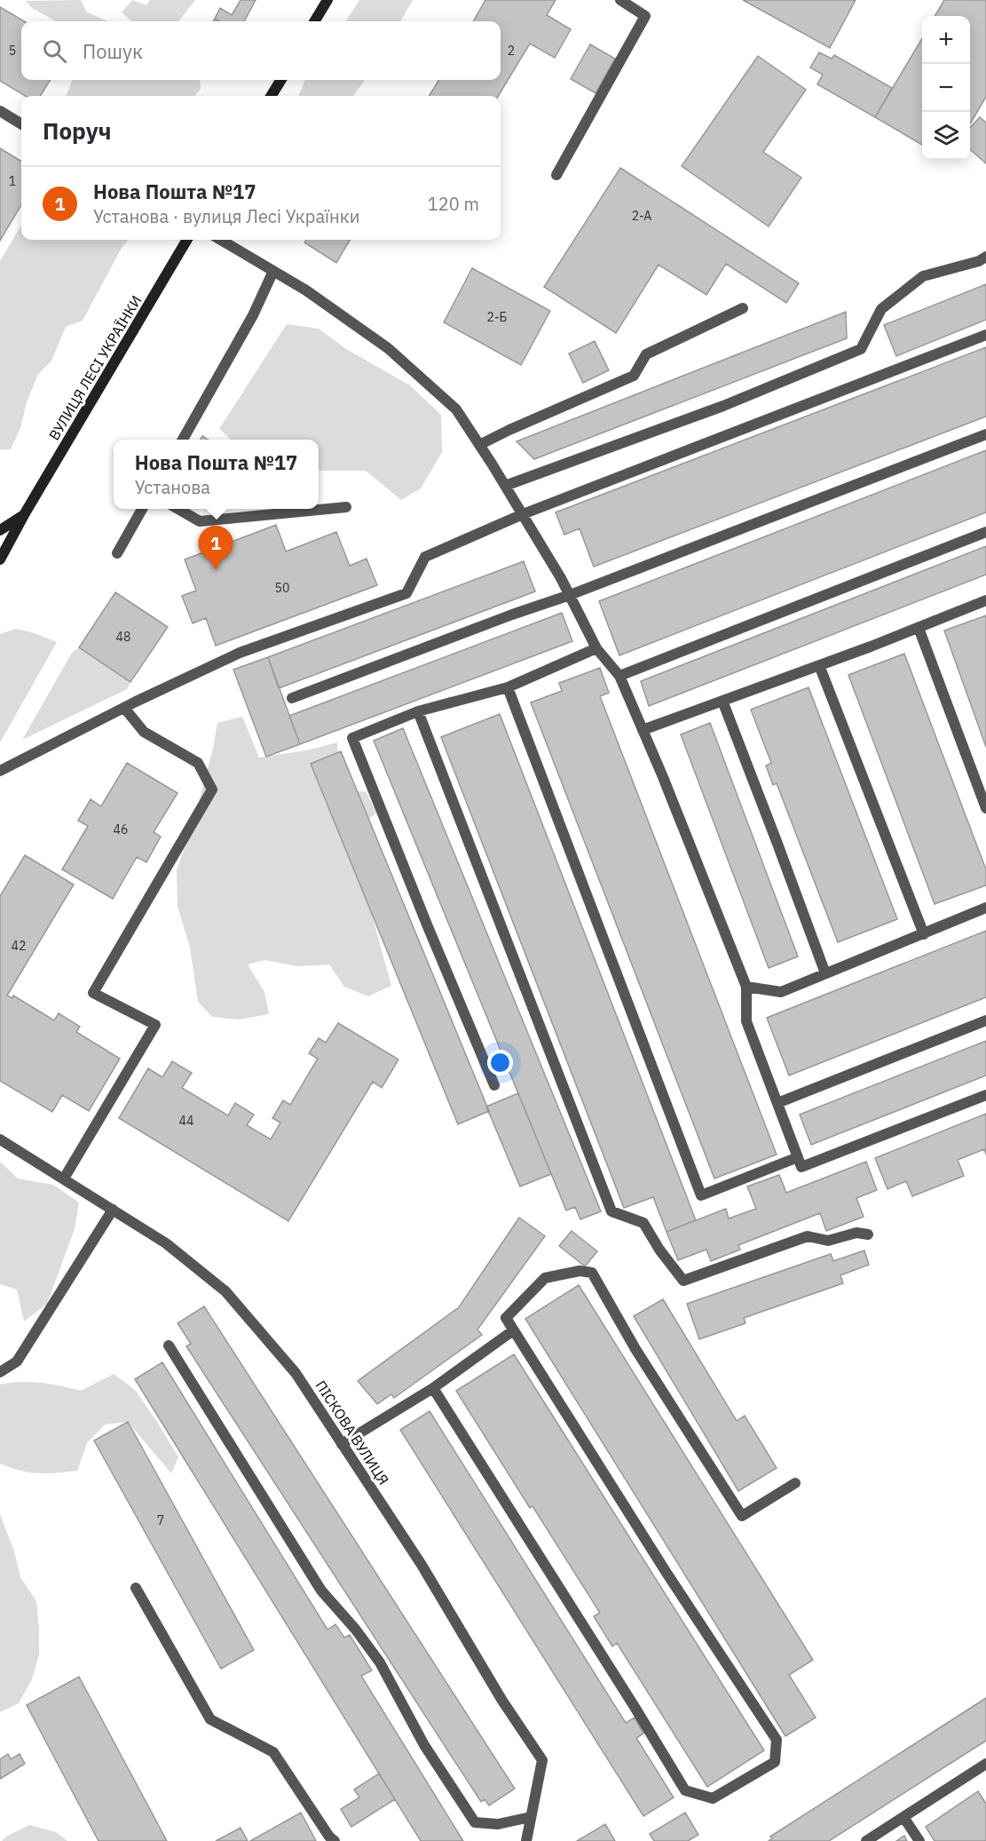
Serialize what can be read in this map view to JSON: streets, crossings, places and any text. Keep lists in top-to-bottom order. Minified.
{"streets":{"main road":["ВУЛИЦЯ ЛЕСІ УКРАЇНКИ"],"street":["ПІСКОВА ВУЛИЦЯ"]},"house_numbers":["5","2","1","2-А","2-Б","50","48","46","42","44","7"],"page":{"map_buttons":["+","−"],"search":"Пошук","heading":"Поруч","list":[{"mark":"1","name":"Нова Пошта №17","note":"Установа · вулиця Лесі Українки","value":"120 m"}],"popup":["Нова Пошта №17","Установа"],"pins":"1"}}
